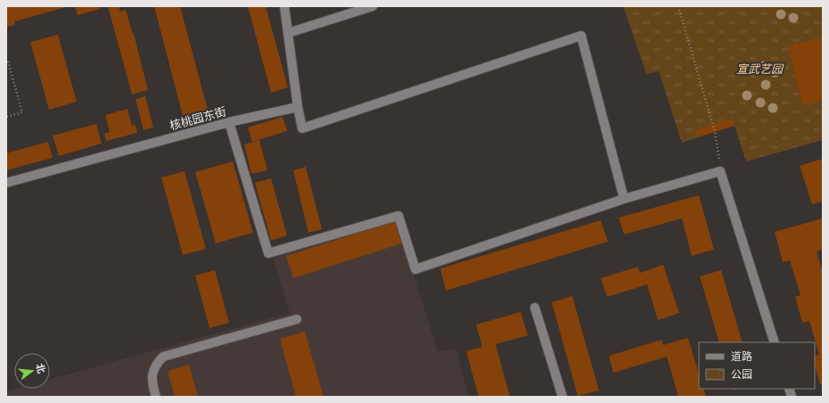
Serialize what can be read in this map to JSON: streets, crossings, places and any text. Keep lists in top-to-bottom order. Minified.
{"streets":{"street":["核桃园东街"]},"parks":["宣武艺园"],"legend":["道路","公园"],"north":"right"}
